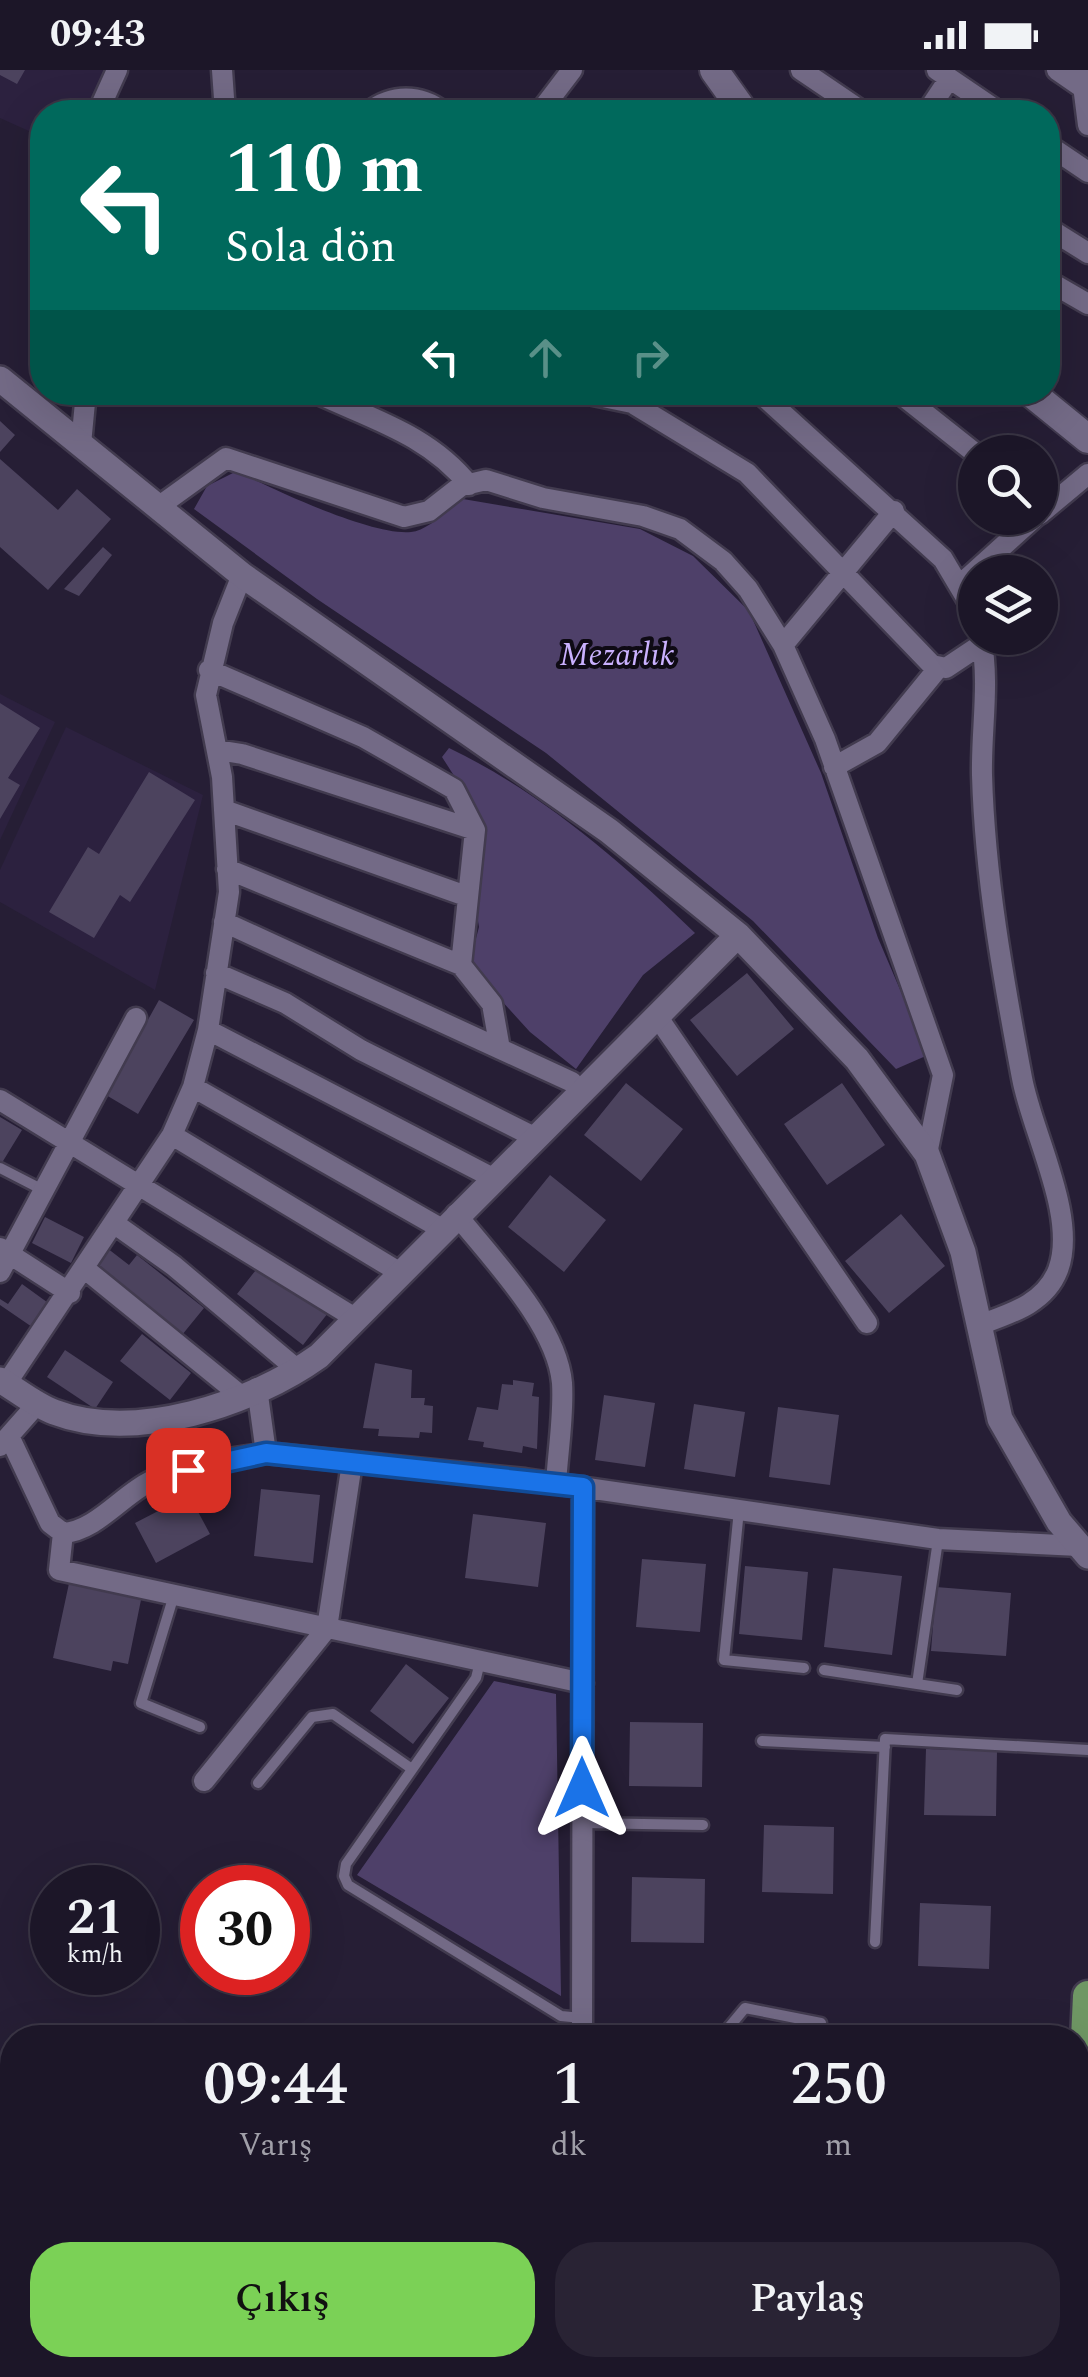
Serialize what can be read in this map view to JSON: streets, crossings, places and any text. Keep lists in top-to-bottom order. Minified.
{"parks":["Mezarlık"],"page":{"status":"09:43","turn":["110 m","Sola dön"],"speed":"21 km/h","limit":"30","eta":["09:44","Varış","1","dk","250","m"],"buttons":["Çıkış","Paylaş"]}}
